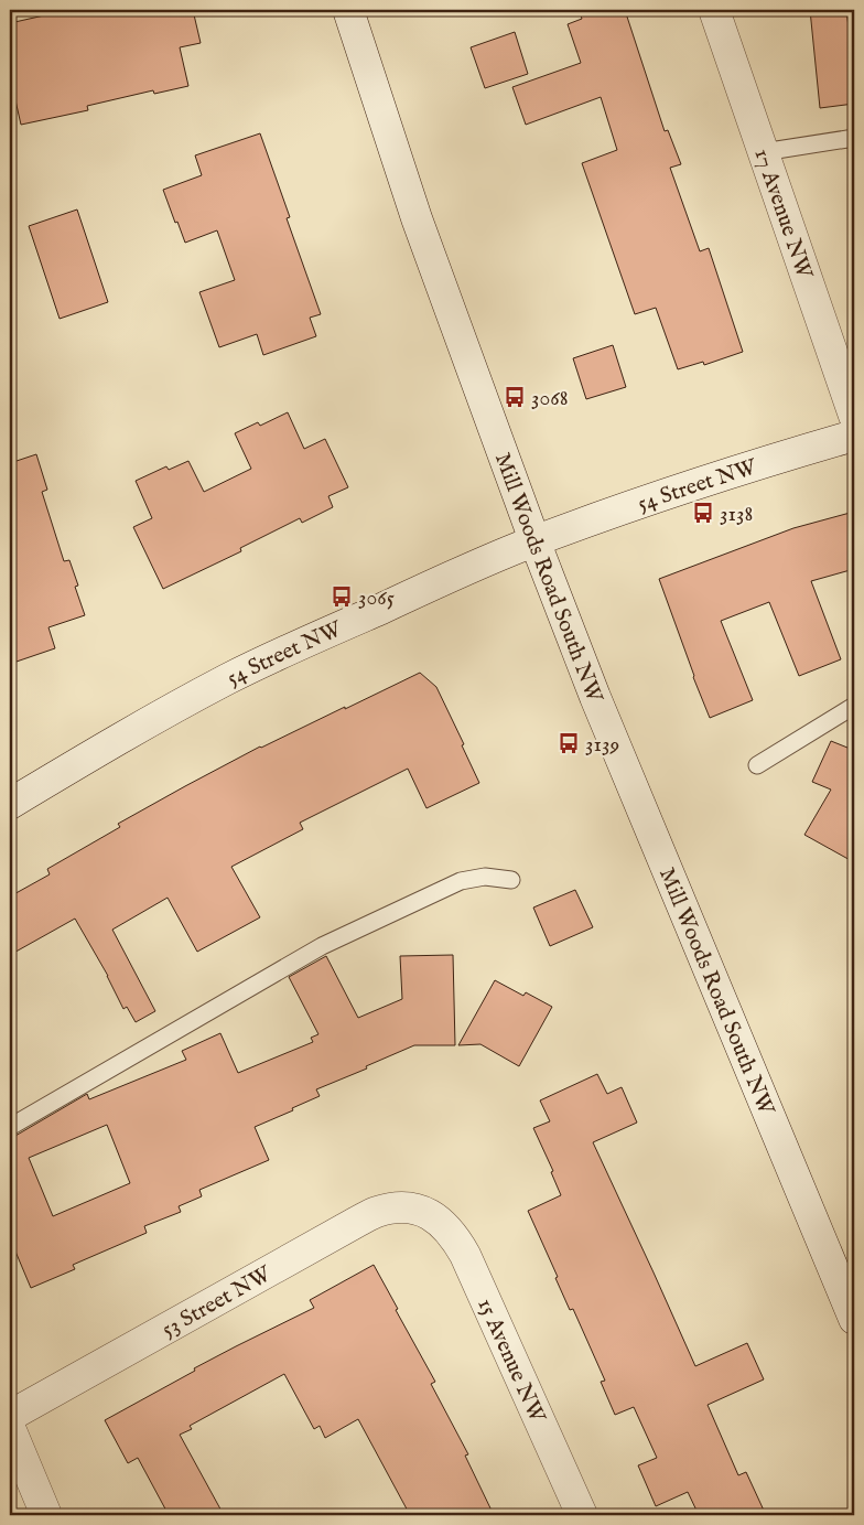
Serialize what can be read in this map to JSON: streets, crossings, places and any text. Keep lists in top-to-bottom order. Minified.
{"streets":{"street":["17 Avenue NW","54 Street NW","Mill Woods Road South NW","53 Street NW","15 Avenue NW"]},"crossings":[["54 Street NW","Mill Woods Road South NW"],["53 Street NW","15 Avenue NW"]],"places":{"bus stop":["3068","3138","3065","3139"]}}
